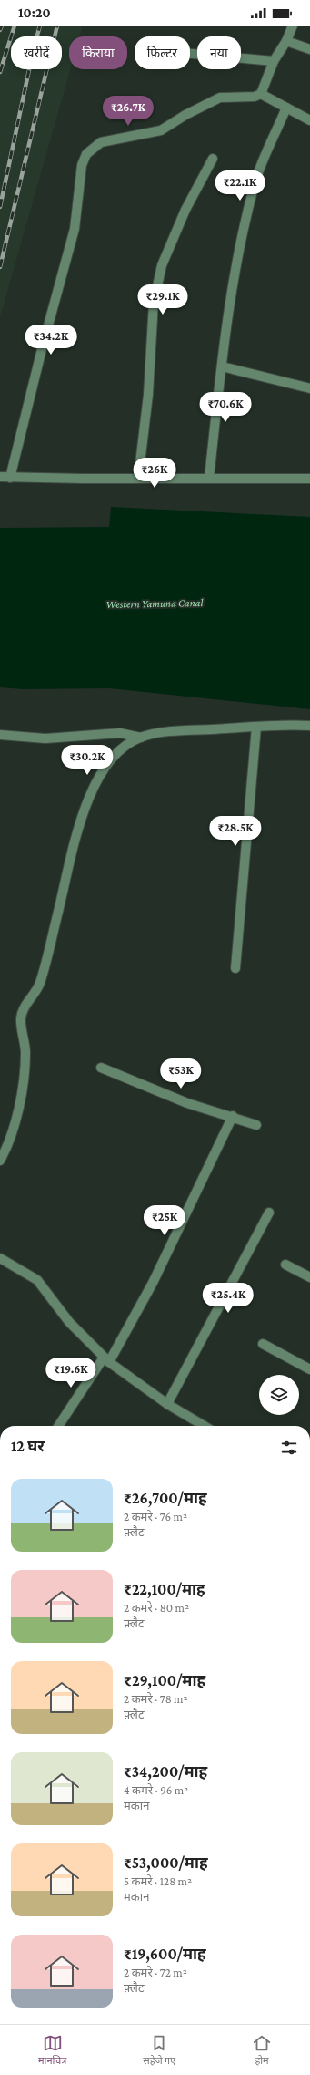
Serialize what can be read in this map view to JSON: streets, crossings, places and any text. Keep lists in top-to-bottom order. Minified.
{"water":["Western Yamuna Canal"],"page":{"status":"10:20","chip":["खरीदें","किराया","फ़िल्टर","नया"],"price":["₹26.7K","₹22.1K","₹29.1K","₹34.2K","₹70.6K","₹26K","₹30.2K","₹28.5K","₹53K","₹25K","₹25.4K","₹19.6K"],"heading":"12 घर","list":[{"name":"₹26,700/माह","note":"2 कमरे · 76 m² · फ़्लैट"},{"name":"₹22,100/माह","note":"2 कमरे · 80 m² · फ़्लैट"},{"name":"₹29,100/माह","note":"2 कमरे · 78 m² · फ़्लैट"},{"name":"₹34,200/माह","note":"4 कमरे · 96 m² · मकान"},{"name":"₹53,000/माह","note":"5 कमरे · 128 m² · मकान"},{"name":"₹19,600/माह","note":"2 कमरे · 72 m² · फ़्लैट"}],"tabs":["मानचित्र","सहेजे गए","होम"]}}
